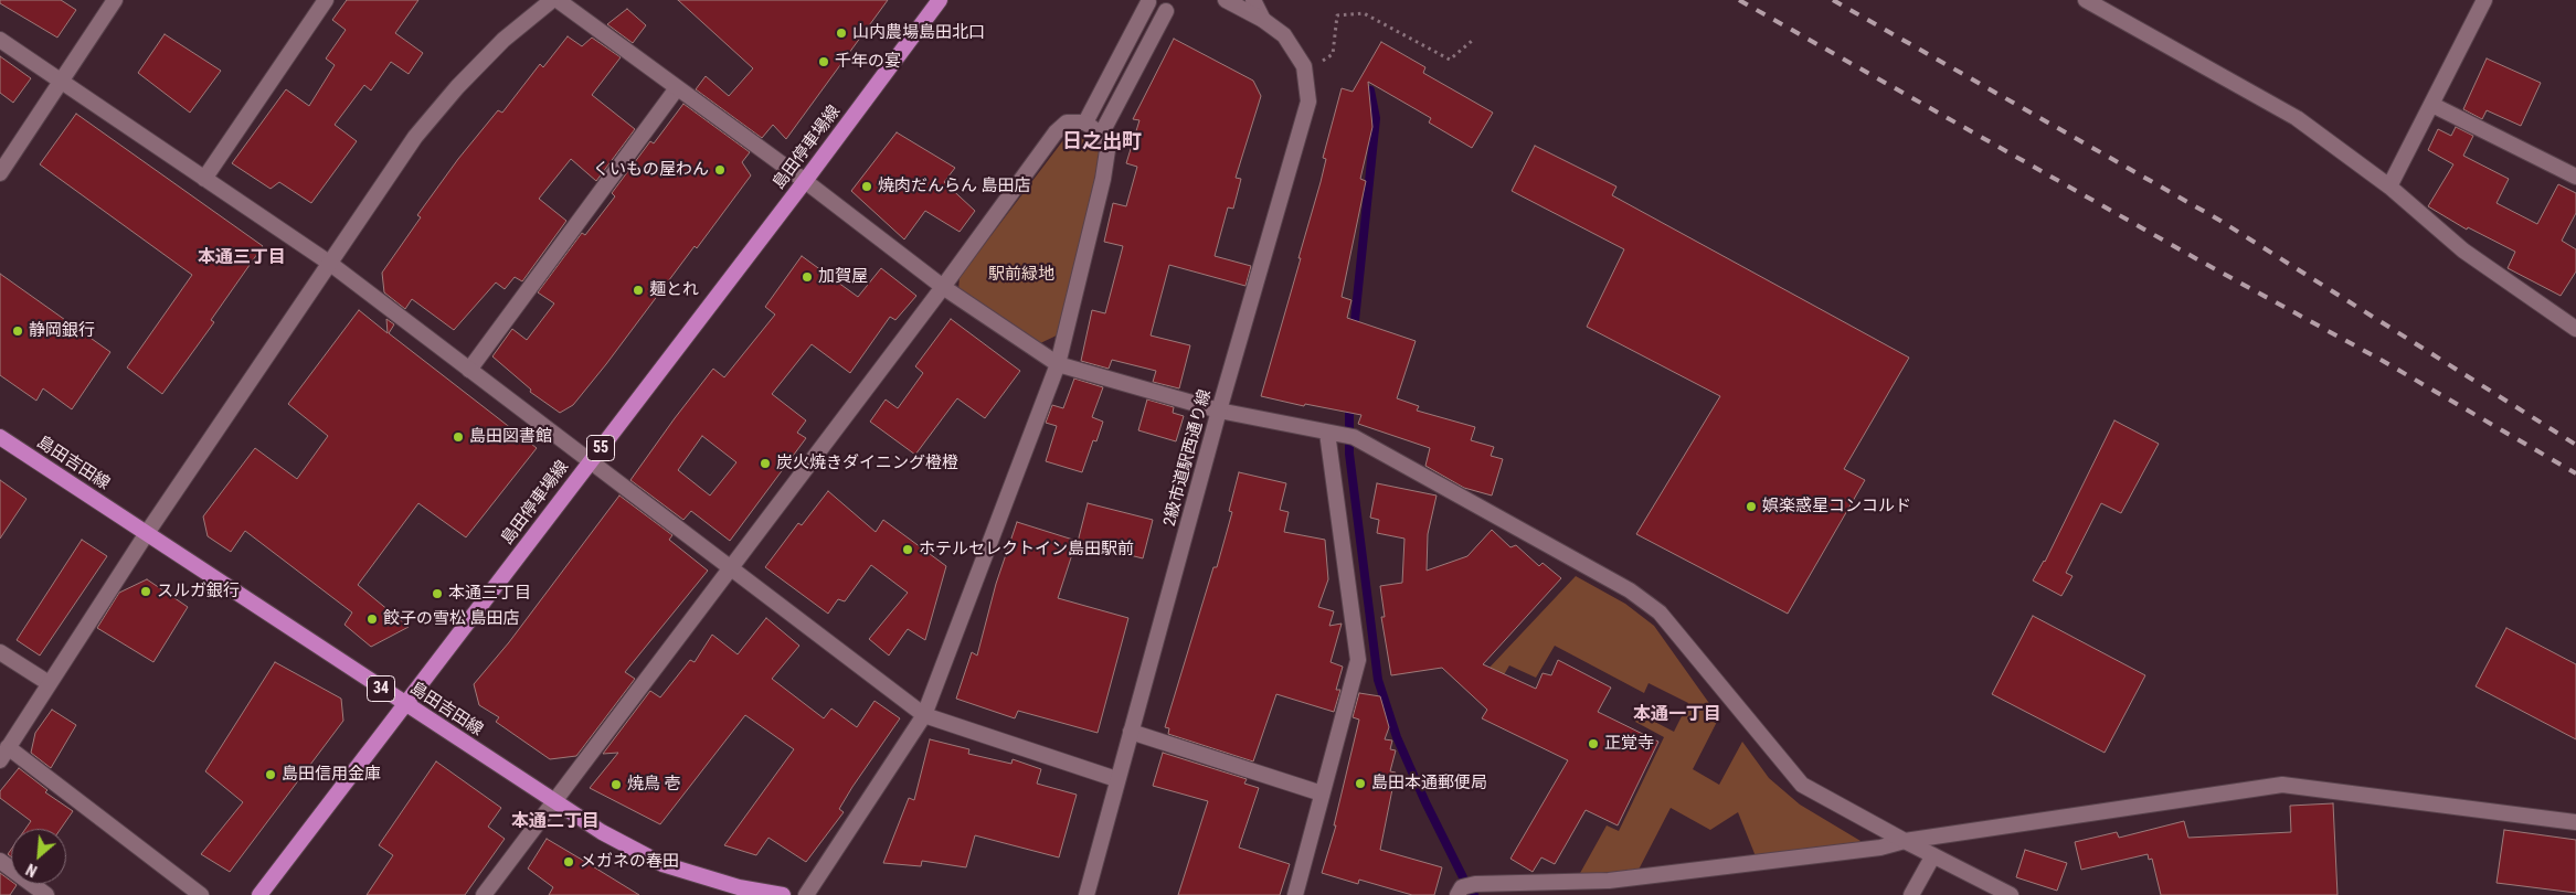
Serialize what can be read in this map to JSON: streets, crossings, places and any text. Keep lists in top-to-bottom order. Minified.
{"streets":{"main road":["島田停車場線","55","島田吉田線","34"],"street":["2級市道駅西通り線"]},"crossings":[["島田停車場線","島田吉田線"]],"districts":["日之出町","本通三丁目","本通一丁目","本通二丁目"],"parks":["駅前緑地"],"places":["山内農場島田北口","千年の宴","くいもの屋わん","焼肉だんらん 島田店","加賀屋","麺とれ","静岡銀行","島田図書館","炭火焼きダイニング橙橙","娯楽惑星コンコルド","ホテルセレクトイン島田駅前","スルガ銀行","本通三丁目","餃子の雪松 島田店","正覚寺","島田信用金庫","島田本通郵便局","焼鳥 壱","メガネの春田"],"north":"bottom left"}
